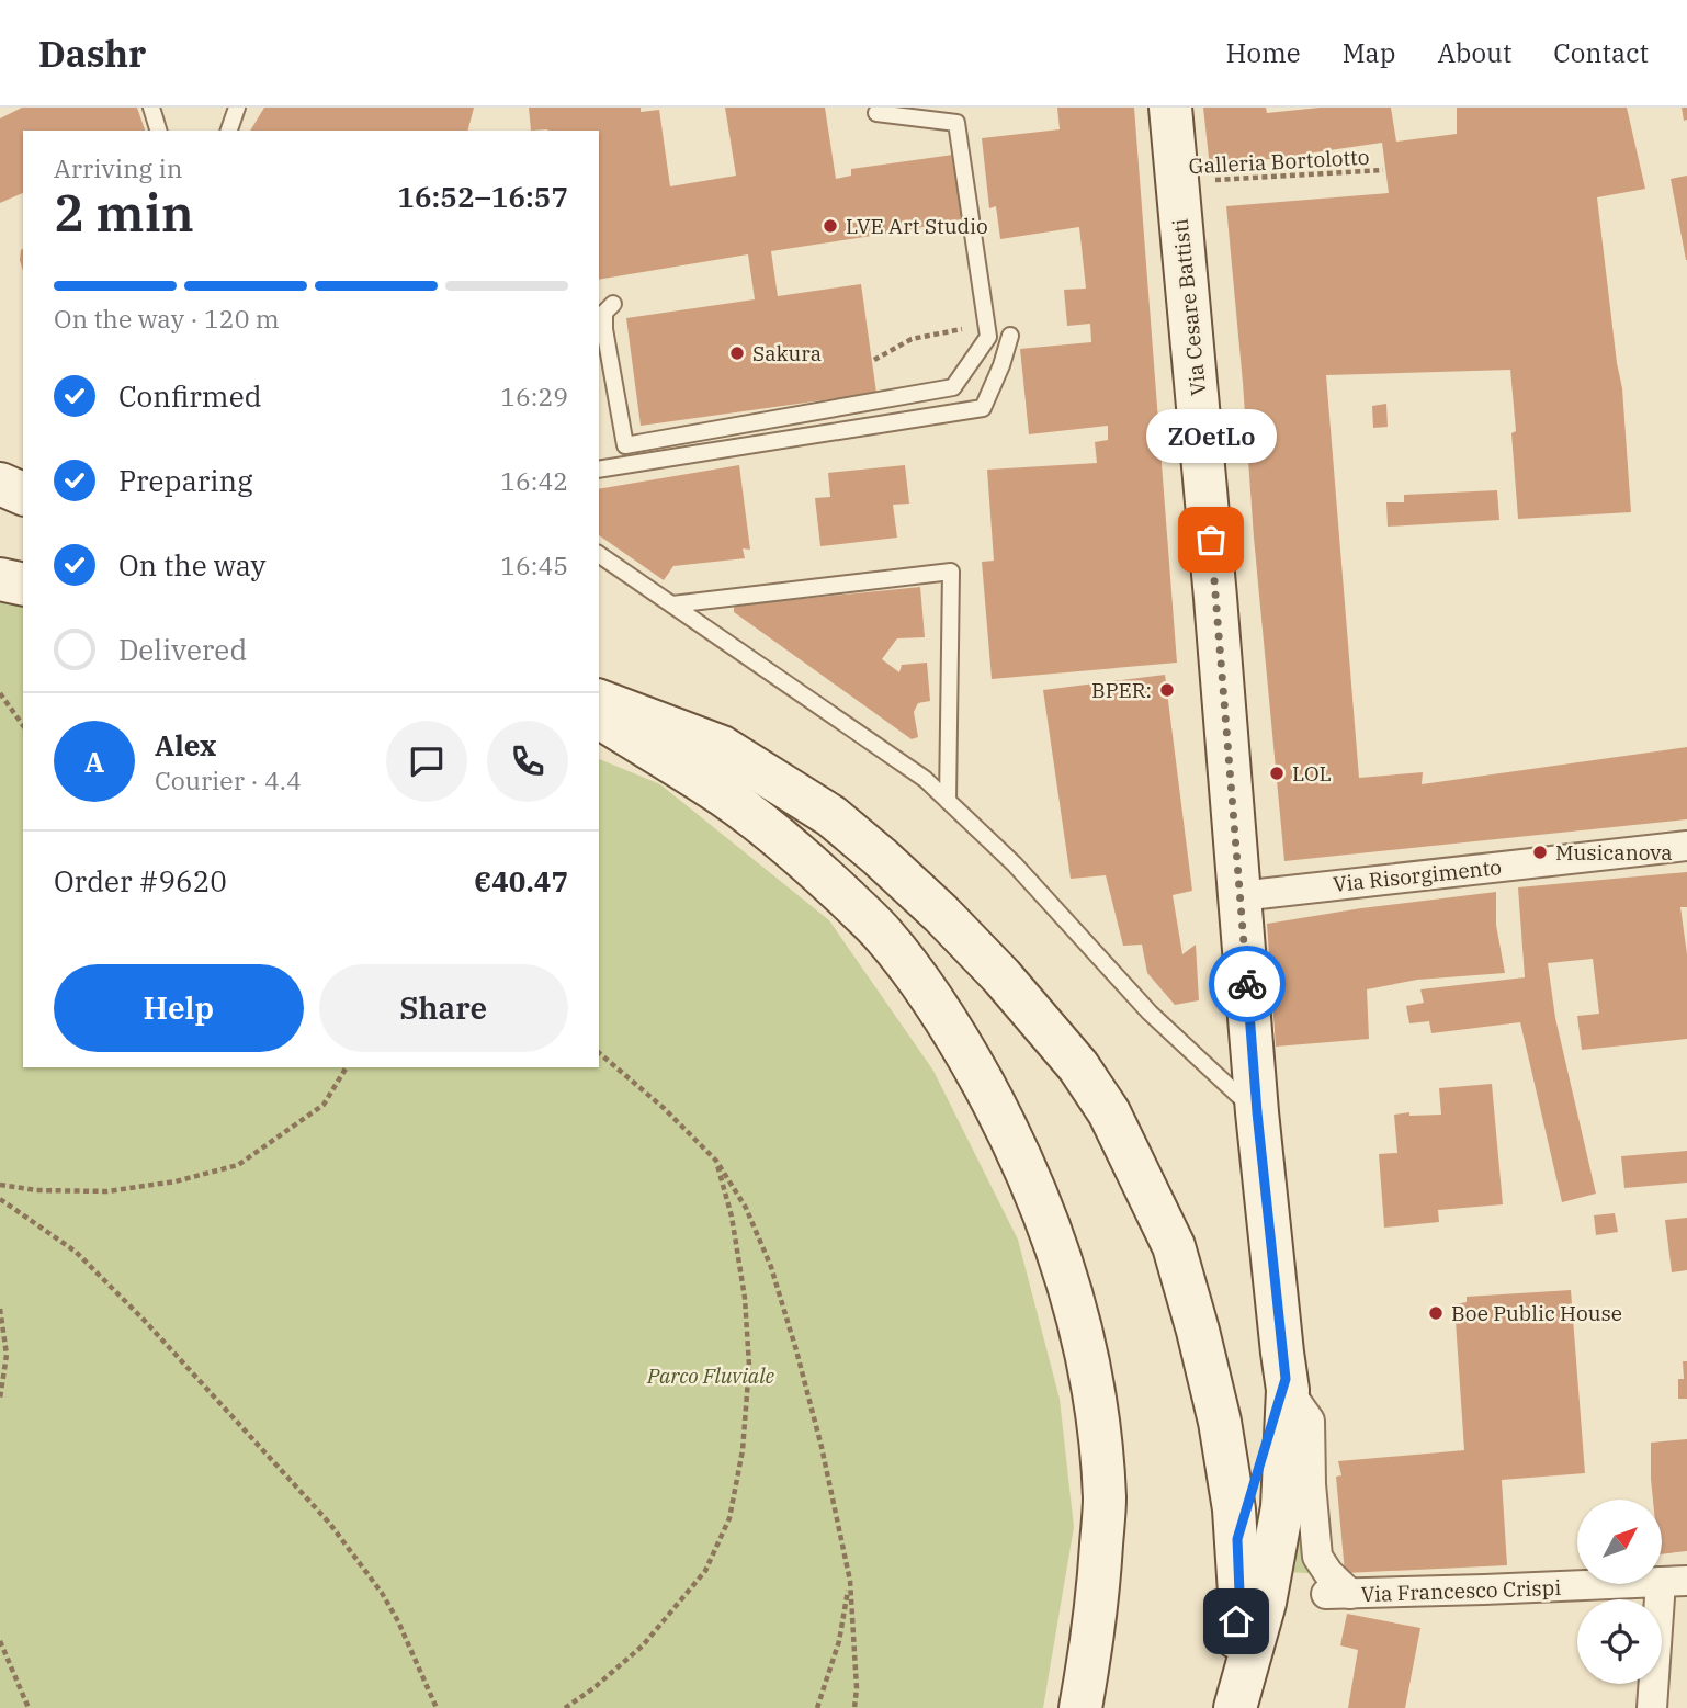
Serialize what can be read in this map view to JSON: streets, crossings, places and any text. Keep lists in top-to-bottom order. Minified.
{"streets":{"main road":["Via Cesare Battisti"],"street":["Via Risorgimento","Via Francesco Crispi"],"path":["Galleria Bortolotto"]},"crossings":[["Galleria Bortolotto","Via Cesare Battisti"],["Via Cesare Battisti","Via Risorgimento"],["Via Cesare Battisti","Via Francesco Crispi"]],"parks":["Parco Fluviale"],"places":["LVE Art Studio","Sakura","ZOetLo","BPER:","LOL","Musicanova","Boe Public House"],"north":"top right","page":{"header":"Dashr","nav":["Home","Map","About","Contact"],"heading":["2 min","Arriving in","16:52–16:57"],"panel":["Alex","Courier · 4.4","Order #9620","€40.47"],"bar":"On the way · 120 m","list":[["Confirmed","16:29"],["Preparing","16:42"],["On the way","16:45"],"Delivered"],"bubble":"ZOetLo","round":"A","buttons":["Help","Share"]}}
